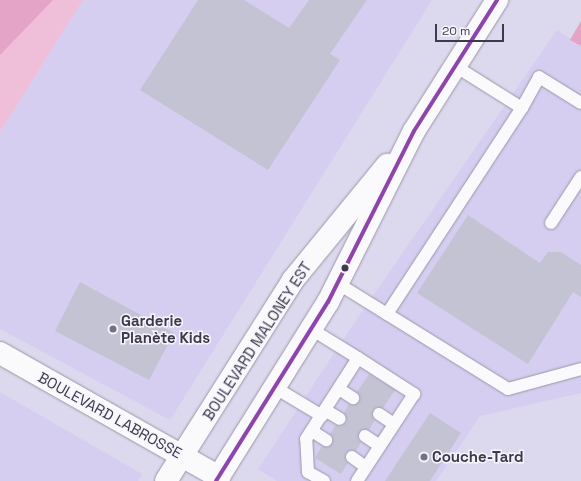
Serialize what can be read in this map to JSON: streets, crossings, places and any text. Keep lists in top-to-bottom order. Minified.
{"streets":{"main road":["BOULEVARD MALONEY EST","BOULEVARD LABROSSE"]},"crossings":[["BOULEVARD MALONEY EST","BOULEVARD LABROSSE"]],"places":["Garderie Planète Kids","Couche-Tard"],"scale_bar":"20 m"}
